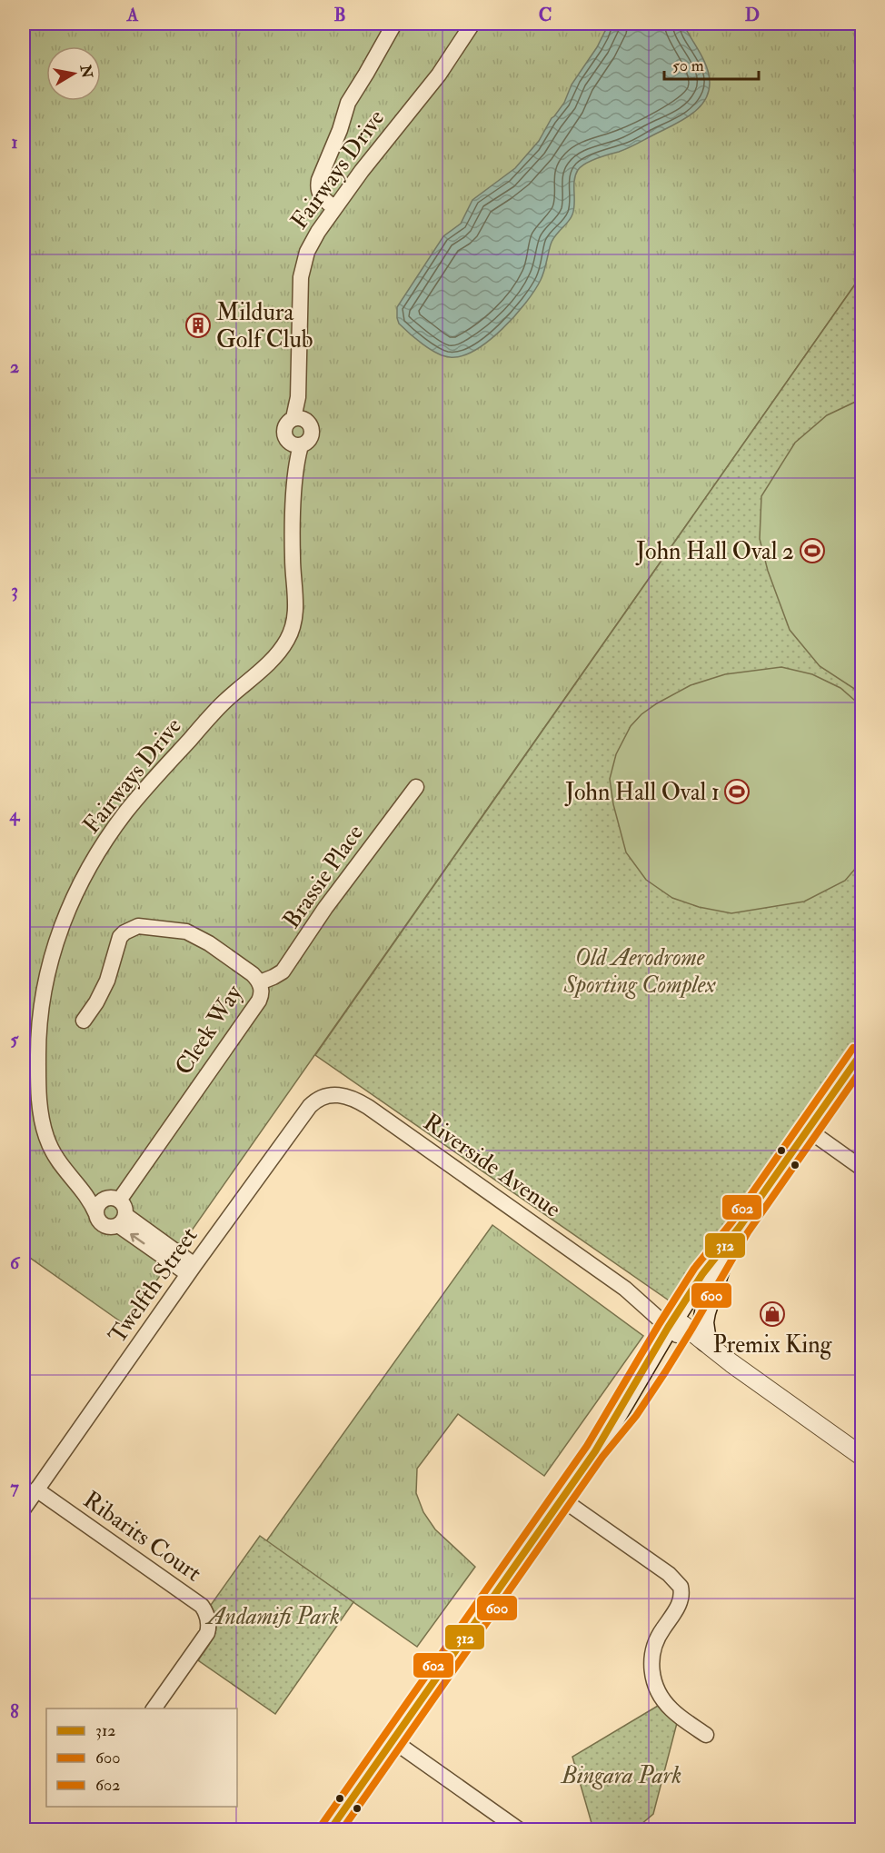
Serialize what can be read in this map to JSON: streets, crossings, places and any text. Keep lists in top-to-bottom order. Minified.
{"streets":{"street":["Fairways Drive","Brassie Place","Cleek Way","Riverside Avenue","Twelfth Street","Ribarits Court"]},"crossings":[["Fairways Drive","Cleek Way"],["Brassie Place","Cleek Way"],["Riverside Avenue","Twelfth Street"],["Twelfth Street","Ribarits Court"]],"parks":["Old Aerodrome Sporting Complex","Andamifi Park","Bingara Park"],"places":{"building":["Mildura Golf Club"],"sports":["John Hall Oval 2","John Hall Oval 1"],"shop":["Premix King"]},"lines":["transit line 602","transit line 312","transit line 600"],"legend":["312","600","602"],"scale_bar":"50 m","north":"right","grid":{"columns":["A","B","C","D"],"rows":["1","2","3","4","5","6","7","8"]}}
